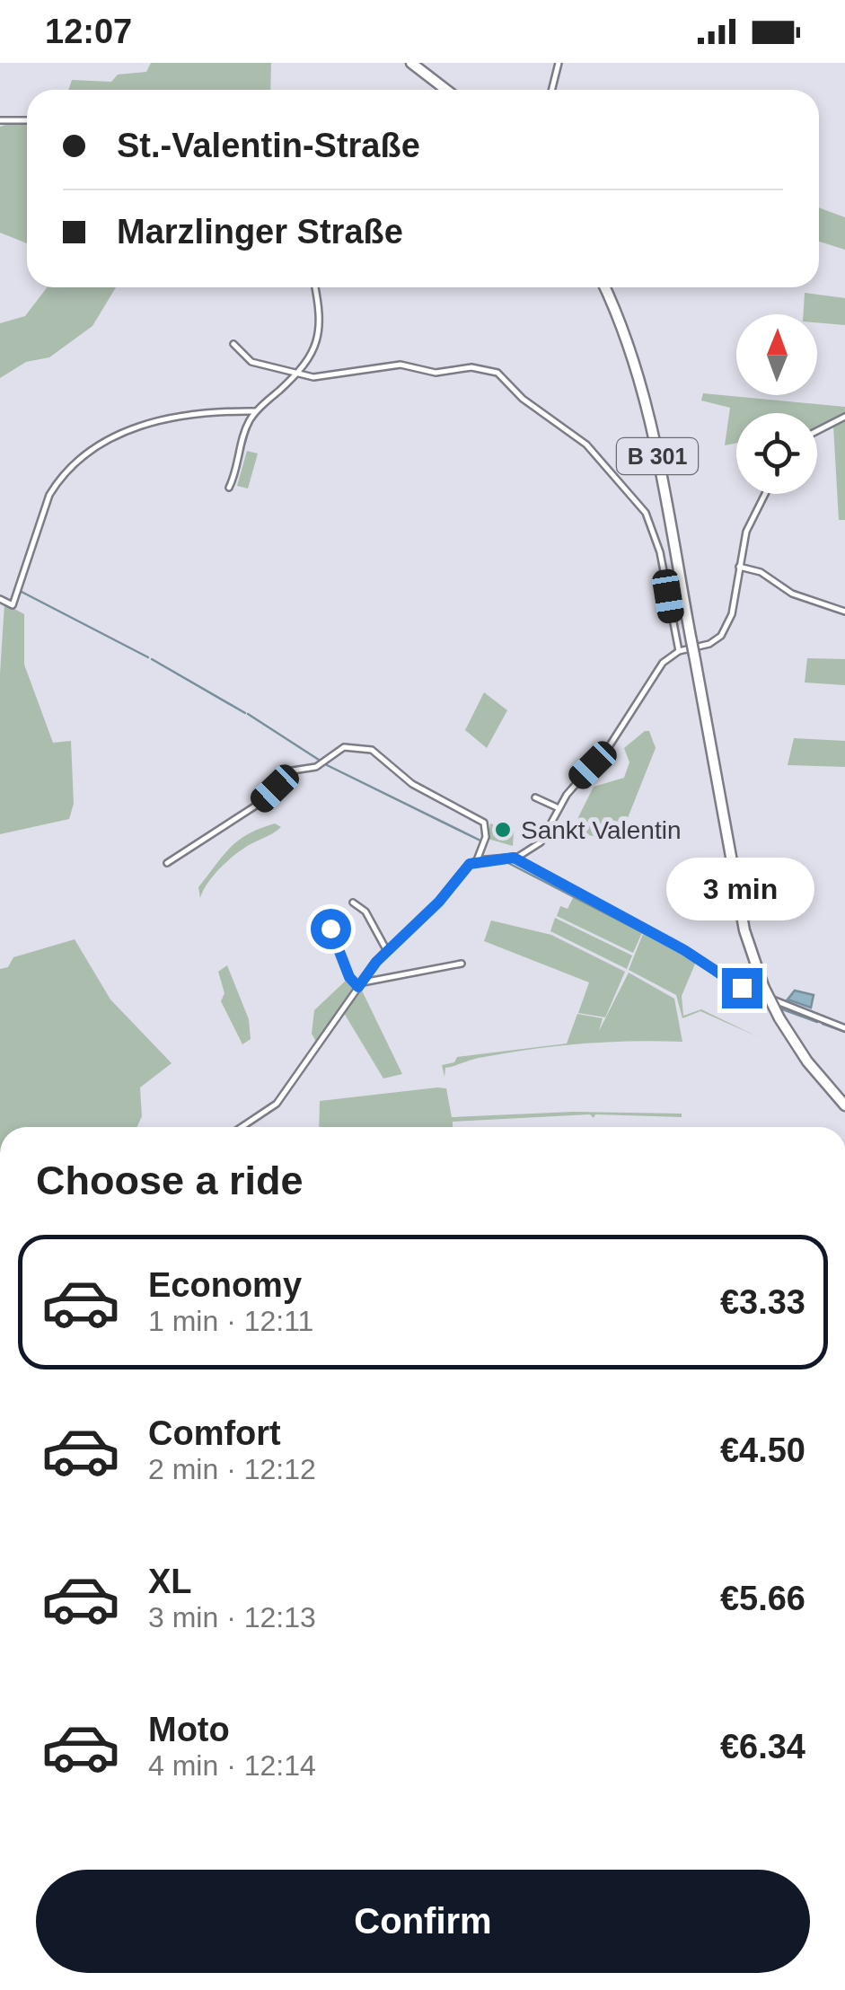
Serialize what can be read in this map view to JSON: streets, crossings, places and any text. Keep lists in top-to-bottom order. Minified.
{"streets":{"main road":["B 301"]},"places":["Sankt Valentin"],"north":"top","page":{"status":"12:07","banner":["St.-Valentin-Straße","Marzlinger Straße"],"bubble":"3 min","heading":"Choose a ride","list":[{"name":"Economy","note":"1 min · 12:11","value":"€3.33"},{"name":"Comfort","note":"2 min · 12:12","value":"€4.50"},{"name":"XL","note":"3 min · 12:13","value":"€5.66"},{"name":"Moto","note":"4 min · 12:14","value":"€6.34"}],"buttons":"Confirm"}}
